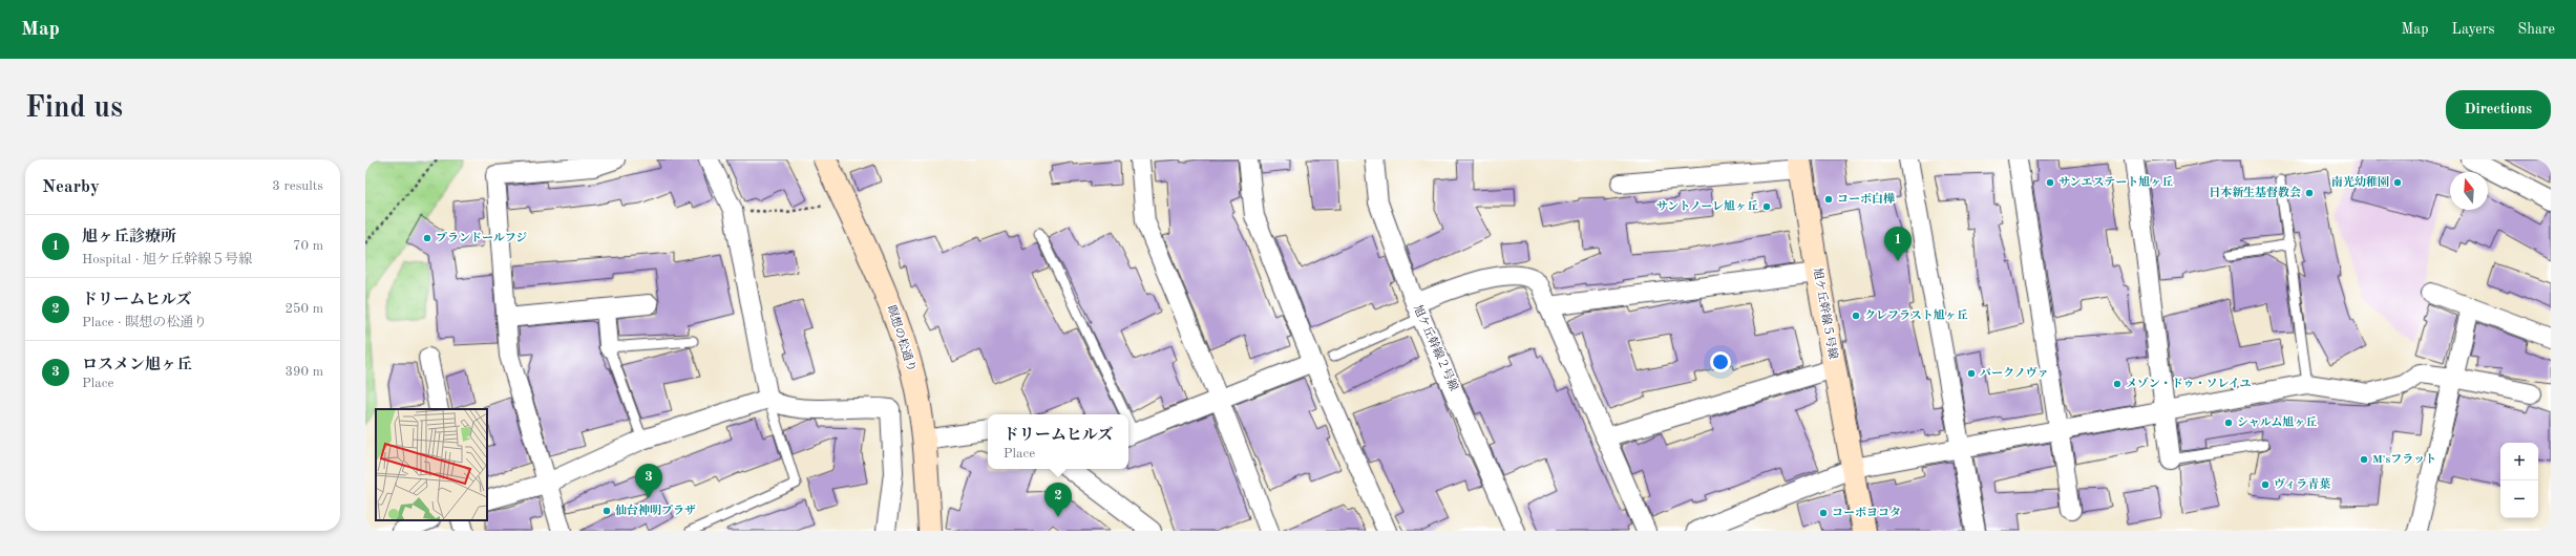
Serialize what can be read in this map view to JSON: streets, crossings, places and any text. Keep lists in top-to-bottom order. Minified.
{"streets":{"street":["旭ケ丘幹線５号線","瞑想の松通り","旭ケ丘幹線２号線"]},"places":["サンエステート旭ヶ丘","南光幼稚園","日本新生基督教会","コーポ白樺","サントノーレ旭ヶ丘","プランドールフジ","クレフラスト旭ヶ丘","パークノヴァ","メゾン・ドゥ・ソレイユ","シャルム旭ヶ丘","M'sフラット","ヴィラ青葉","仙台神明プラザ","コーポヨコタ"],"north":"top","page":{"header":"Map","nav":["Map","Layers","Share"],"buttons":"Directions","title":"Find us","heading":["Nearby","3 results"],"list":[{"mark":"1","name":"旭ヶ丘診療所","note":"Hospital · 旭ケ丘幹線５号線","value":"70 m"},{"mark":"2","name":"ドリームヒルズ","note":"Place · 瞑想の松通り","value":"250 m"},{"mark":"3","name":"ロスメン旭ヶ丘","note":"Place","value":"390 m"}],"pins":["1","3","2"],"popup":["ドリームヒルズ","Place"],"map_buttons":["+","−"]}}
